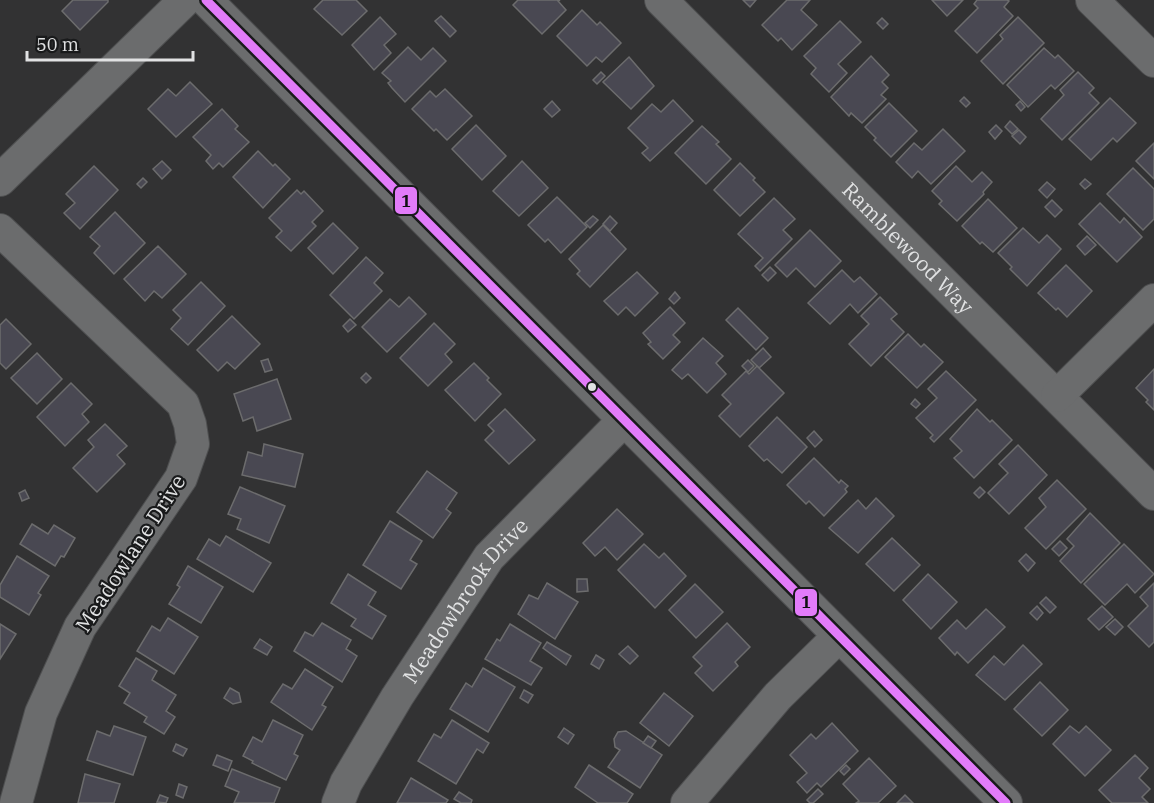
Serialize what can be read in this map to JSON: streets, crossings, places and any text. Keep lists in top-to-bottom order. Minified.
{"streets":{"street":["Ramblewood Way","Meadowlane Drive","Meadowbrook Drive"]},"lines":["transit line 1"],"scale_bar":"50 m"}
